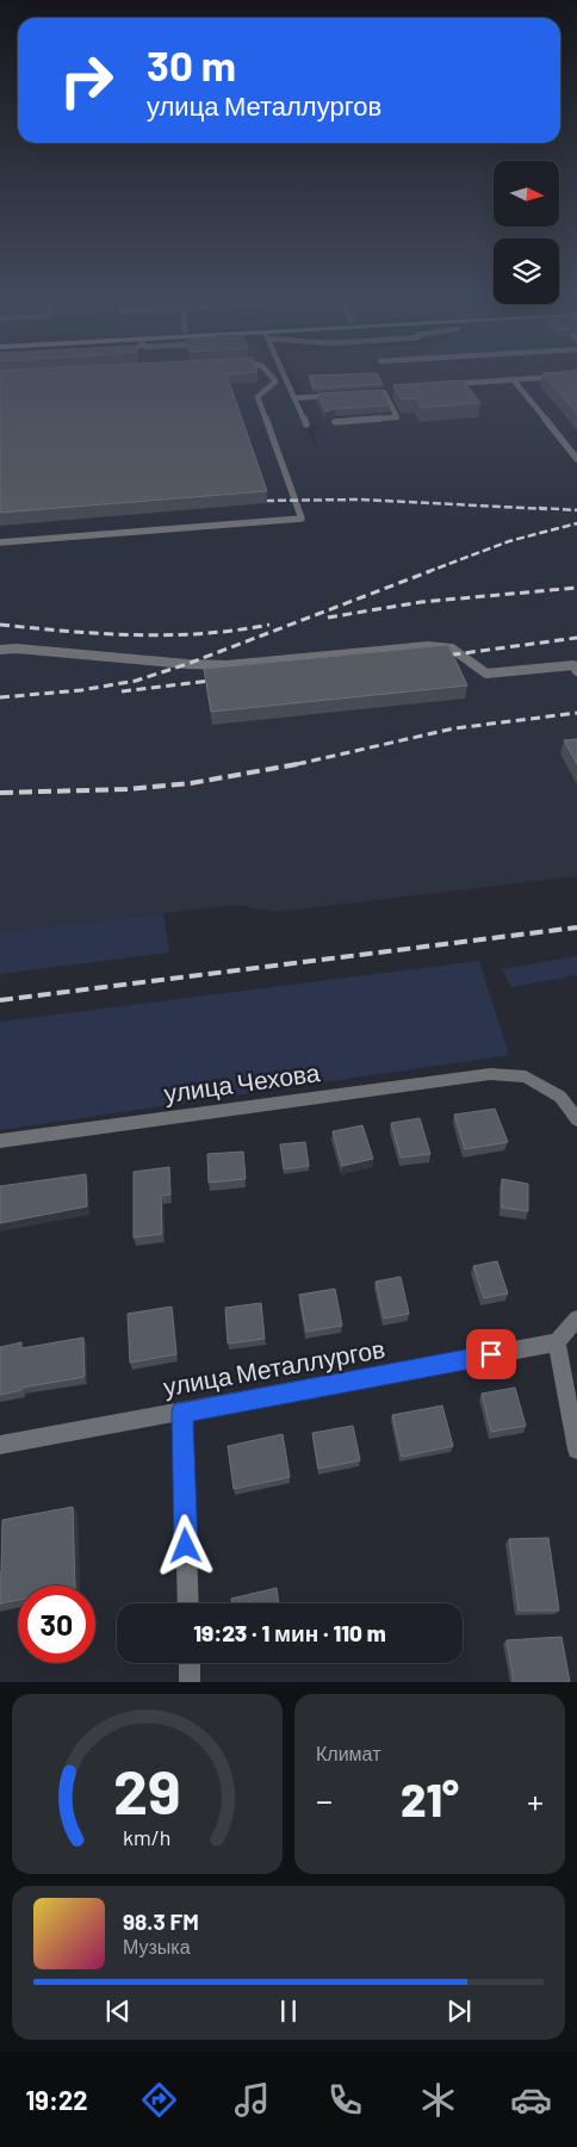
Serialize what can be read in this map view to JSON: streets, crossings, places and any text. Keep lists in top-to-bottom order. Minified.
{"streets":{"street":["улица Чехова","улица Металлургов"]},"north":"right","page":{"turn":["30 m","улица Металлургов"],"limit":"30","trip":"19:23 · 1 мин · 110 m","tile":"Климат","heat":["−","21°","+"],"song":["98.3 FM","Музыка"],"tabs":"19:22","gauge":["29","km/h"]}}
